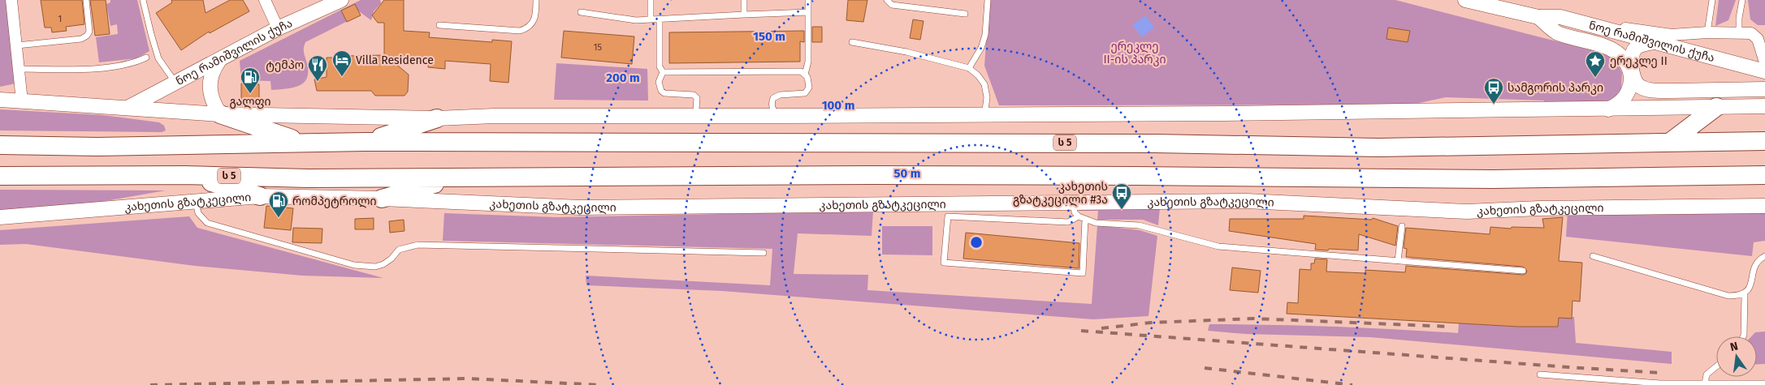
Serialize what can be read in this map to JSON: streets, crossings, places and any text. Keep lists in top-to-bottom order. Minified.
{"streets":{"highway":["ს 5","კახეთის გზატკეცილი"],"street":["ნოე რამიშვილის ქუჩა"]},"parks":["ერეკლე II-ის პარკი"],"places":{"hotel":["Villa Residence"],"place":["ერეკლე II"],"restaurant":["ტემპო"],"fuel station":["გალფი","რომპეტროლი"],"bus stop":["სამგორის პარკი","კახეთის გზატკეცილი #3ა"]},"house_numbers":["1","15"],"north":"top","rings":["150 m","200 m","100 m","50 m"]}
